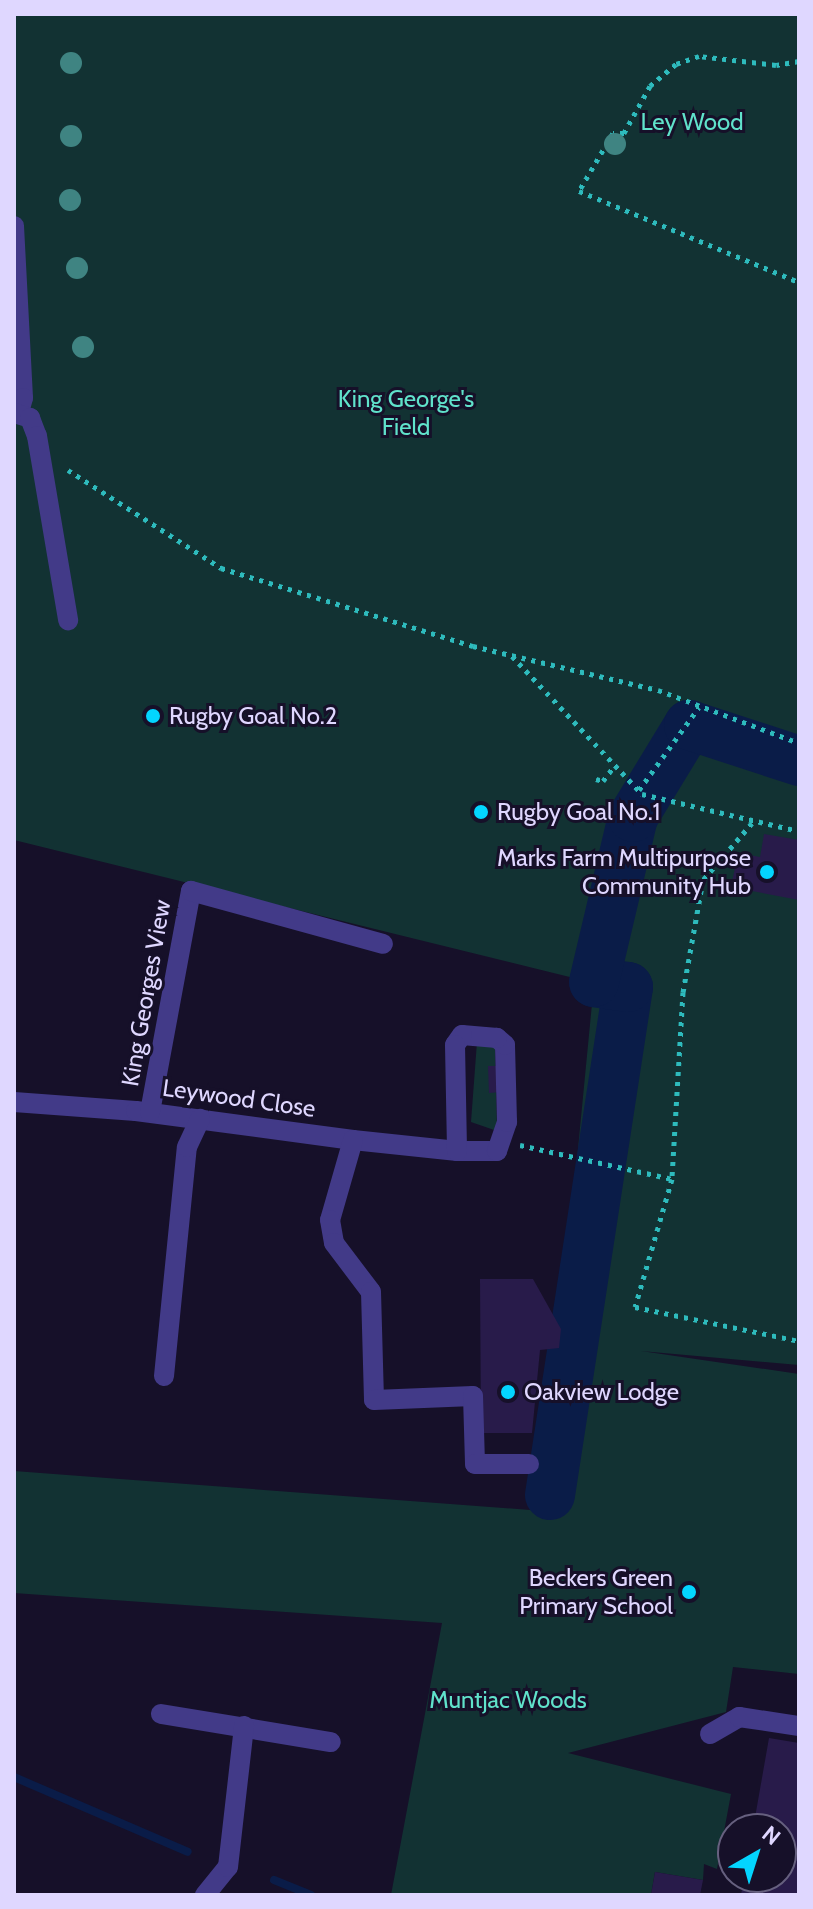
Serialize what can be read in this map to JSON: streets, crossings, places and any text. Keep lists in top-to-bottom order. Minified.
{"streets":{"street":["King Georges View","Leywood Close"]},"crossings":[["King Georges View","Leywood Close"]],"parks":["Ley Wood","King George's Field","Muntjac Woods"],"places":["Rugby Goal No.2","Rugby Goal No.1","Marks Farm Multipurpose Community Hub","Oakview Lodge","Beckers Green Primary School"],"north":"top right"}
